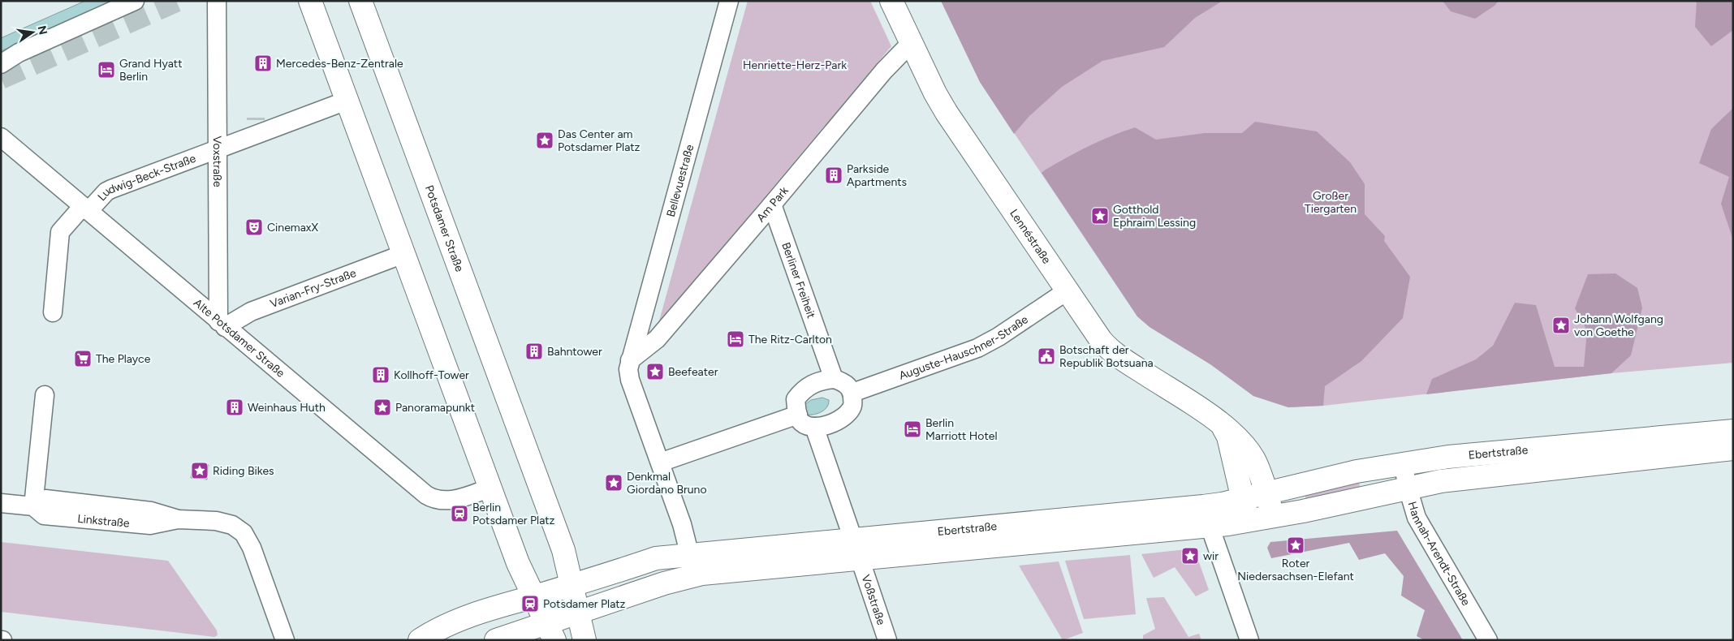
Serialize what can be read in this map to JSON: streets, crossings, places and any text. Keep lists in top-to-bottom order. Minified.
{"streets":{"main road":["Potsdamer Straße","Lennéstraße","Ebertstraße"],"street":["Voxstraße","Ludwig-Beck-Straße","Bellevuestraße","Am Park","Berliner Freiheit","Varian-Fry-Straße","Alte Potsdamer Straße","Auguste-Hauschner-Straße","Linkstraße","Hannah-Arendt-Straße","Voßstraße"]},"crossings":[["Voxstraße","Ludwig-Beck-Straße"],["Voxstraße","Varian-Fry-Straße"],["Voxstraße","Alte Potsdamer Straße"],["Ludwig-Beck-Straße","Alte Potsdamer Straße"],["Bellevuestraße","Am Park"],["Am Park","Lennéstraße"],["Am Park","Berliner Freiheit"],["Lennéstraße","Auguste-Hauschner-Straße"],["Lennéstraße","Ebertstraße"],["Berliner Freiheit","Auguste-Hauschner-Straße"],["Berliner Freiheit","Voßstraße"],["Varian-Fry-Straße","Alte Potsdamer Straße"],["Auguste-Hauschner-Straße","Voßstraße"],["Ebertstraße","Hannah-Arendt-Straße"],["Ebertstraße","Voßstraße"]],"parks":["Henriette-Herz-Park","Großer Tiergarten"],"places":{"building":["Mercedes-Benz-Zentrale","Parkside Apartments","Bahntower","Kollhoff-Tower","Weinhaus Huth"],"hotel":["Grand Hyatt Berlin","The Ritz-Carlton","Berlin Marriott Hotel"],"place":["Das Center am Potsdamer Platz","Gotthold Ephraim Lessing","Johann Wolfgang von Goethe","Beefeater","Panoramapunkt","Riding Bikes","Denkmal Giordano Bruno","Roter Niedersachsen-Elefant","wir"],"theatre":["CinemaxX"],"public building":["Botschaft der Republik Botsuana"],"supermarket":["The Playce"],"station":["Berlin Potsdamer Platz","Potsdamer Platz"]},"north":"right"}
